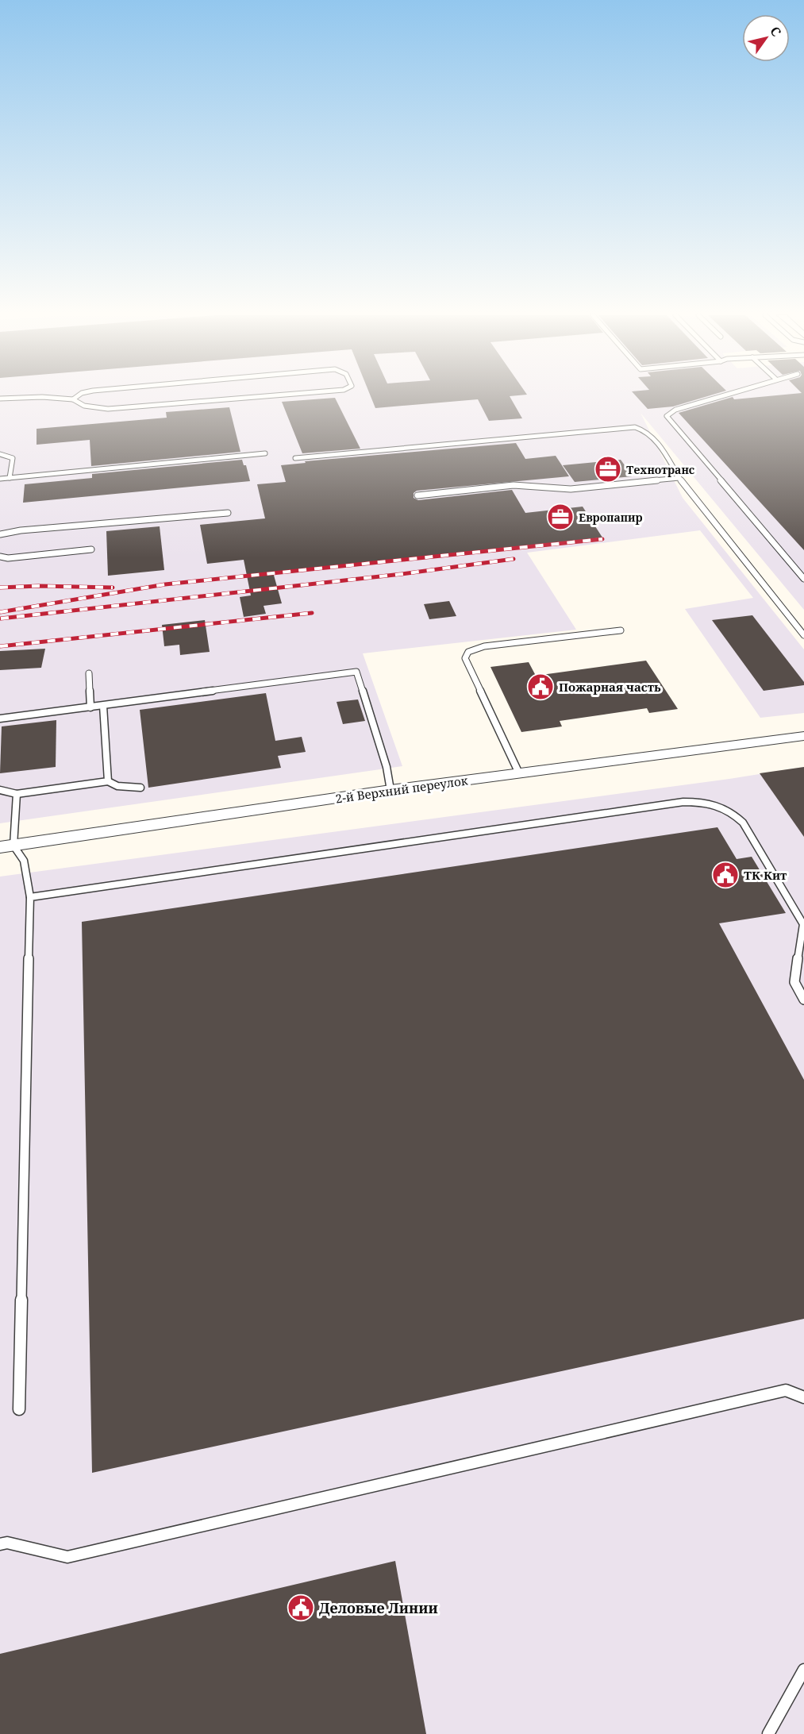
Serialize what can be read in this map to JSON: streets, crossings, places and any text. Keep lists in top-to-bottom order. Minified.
{"streets":{"street":["2-й Верхний переулок"]},"places":{"office":["Технотранс","Европапир"],"public building":["Пожарная часть","ТК Кит","Деловые Линии"]},"north":"top right"}
